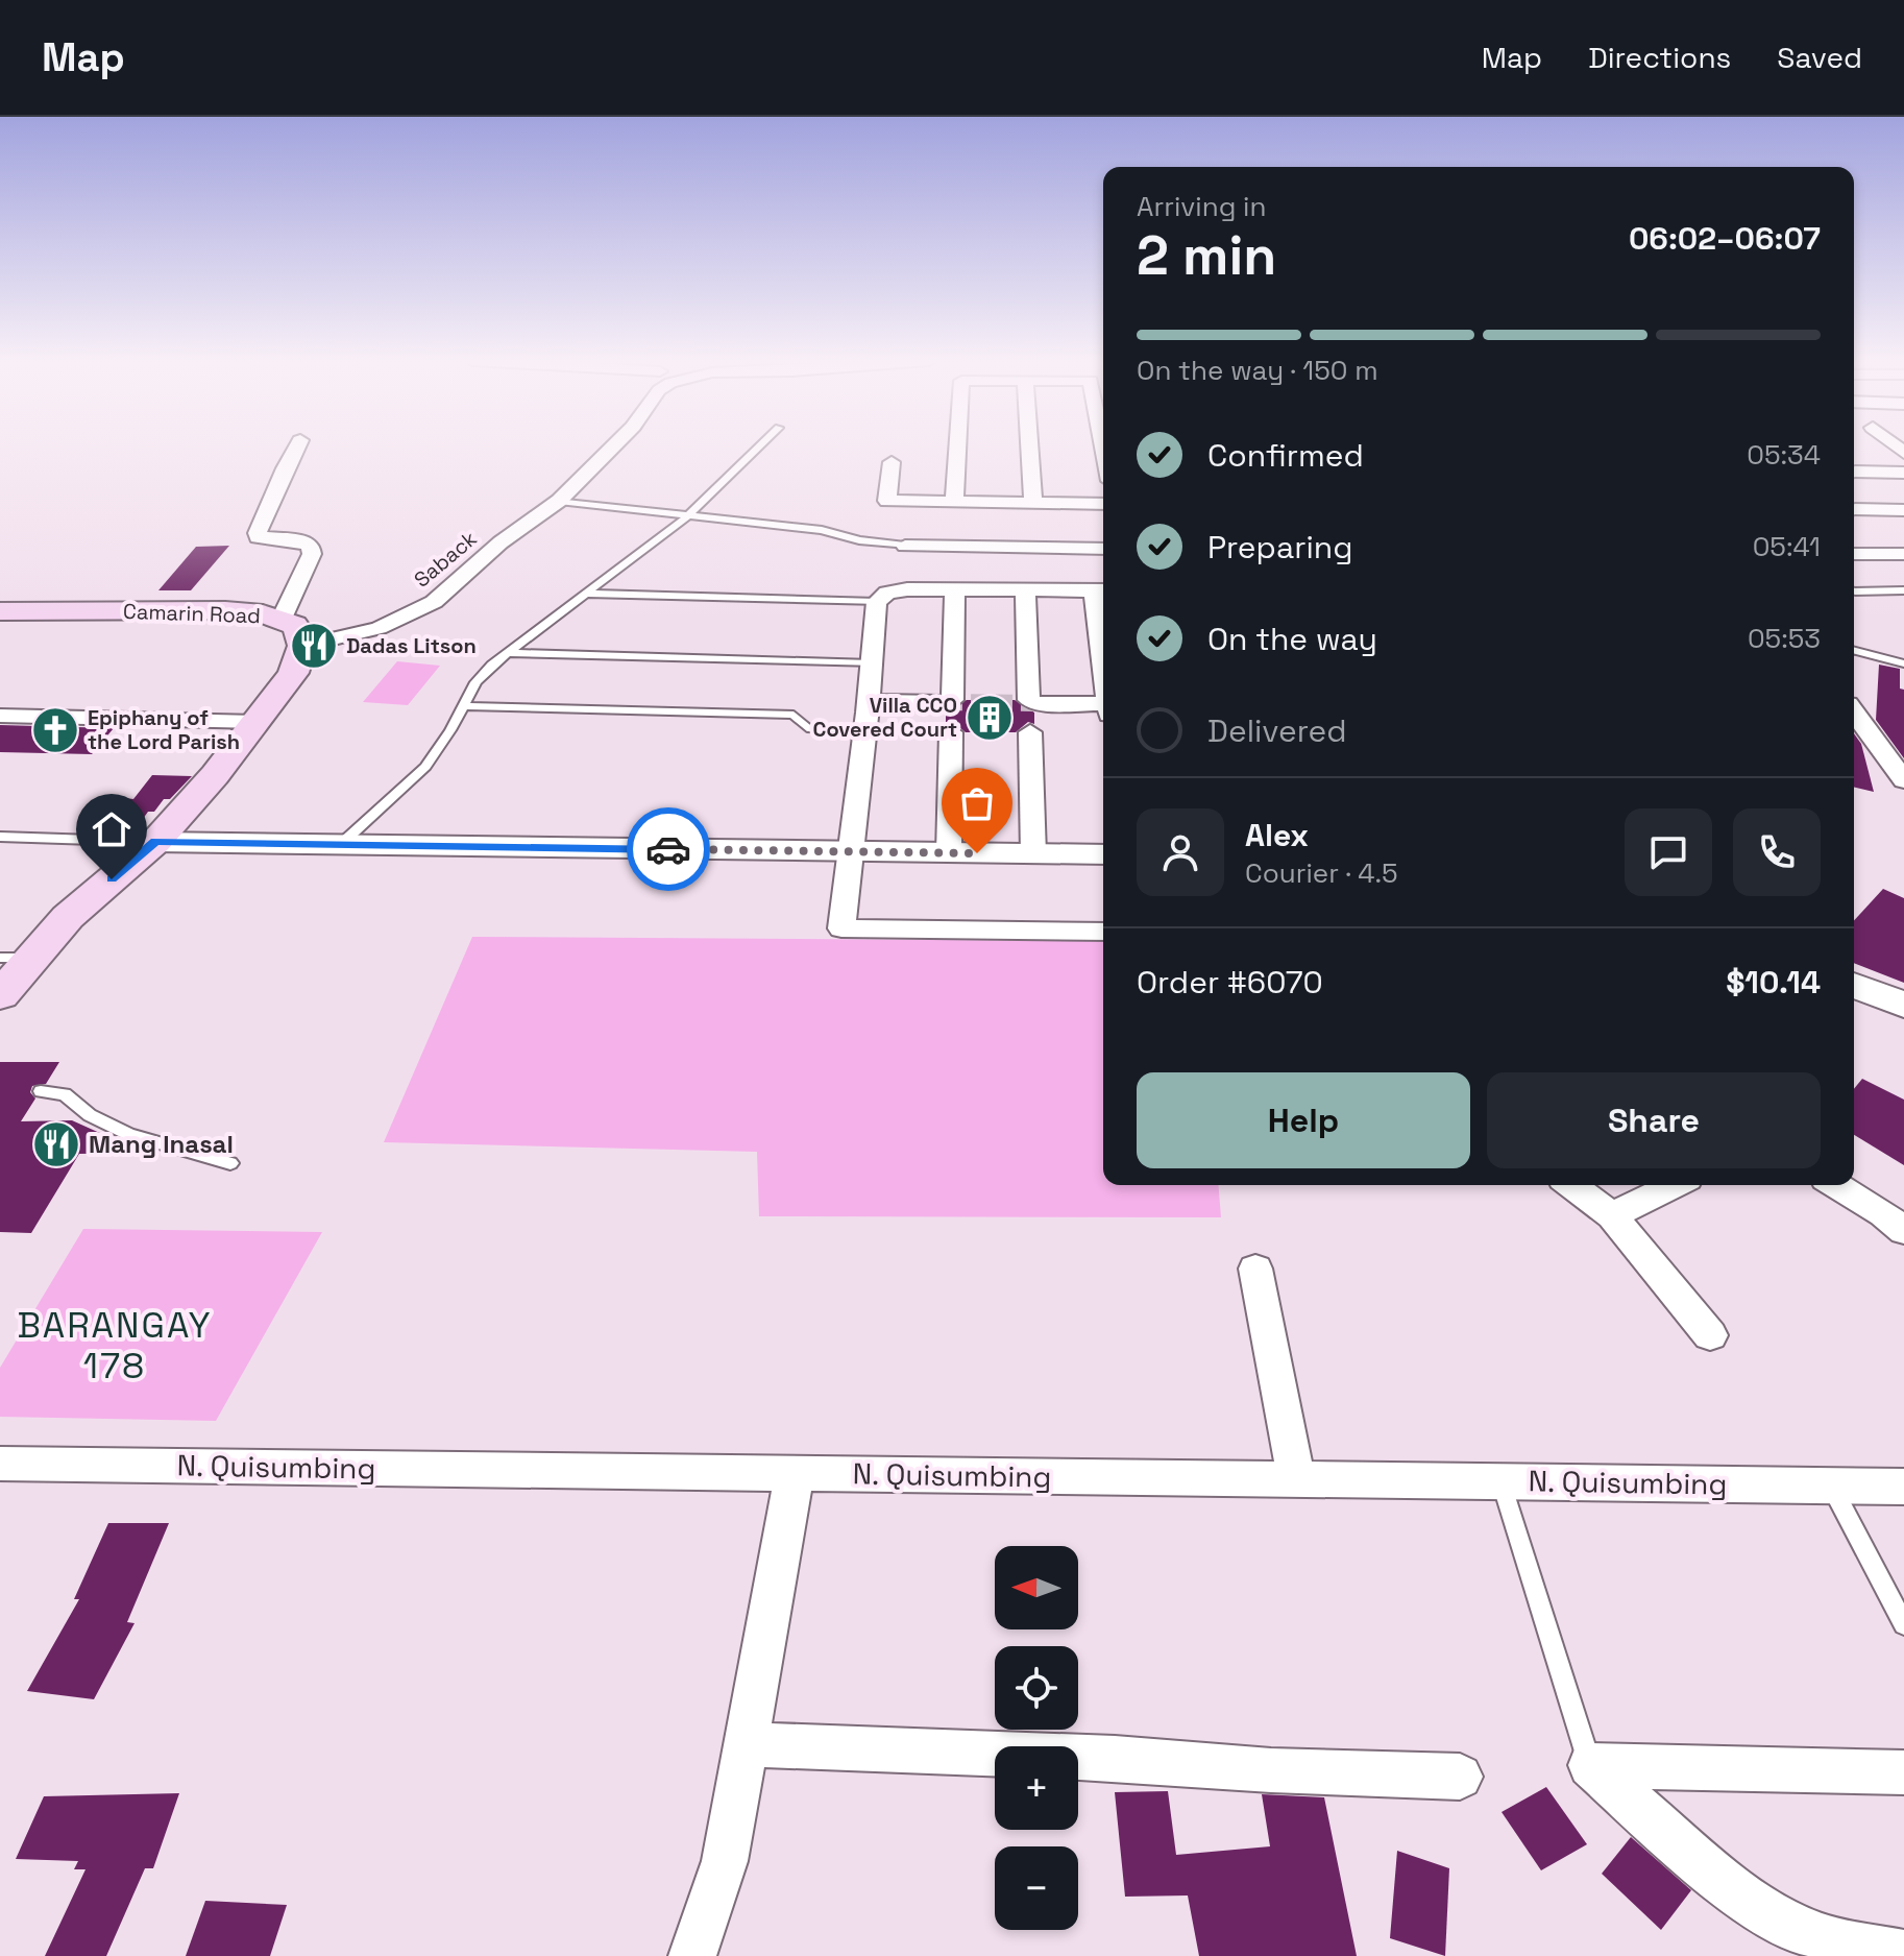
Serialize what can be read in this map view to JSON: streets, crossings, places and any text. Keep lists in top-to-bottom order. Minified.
{"streets":{"main road":["Camarin Road"],"street":["Saback","N. Quisumbing"]},"crossings":[["Saback","Camarin Road"]],"districts":["BARANGAY 178"],"places":{"restaurant":["Dadas Litson","Mang Inasal"],"building":["Villa CCO Covered Court"],"church":["Epiphany of the Lord Parish"]},"north":"left","page":{"header":"Map","nav":["Map","Directions","Saved"],"heading":["2 min","Arriving in","06:02–06:07"],"panel":["Alex","Courier · 4.5","Order #6070","$10.14"],"bar":"On the way · 150 m","list":[["Confirmed","05:34"],["Preparing","05:41"],["On the way","05:53"],"Delivered"],"buttons":["Help","Share"],"map_buttons":["+","−"]}}
